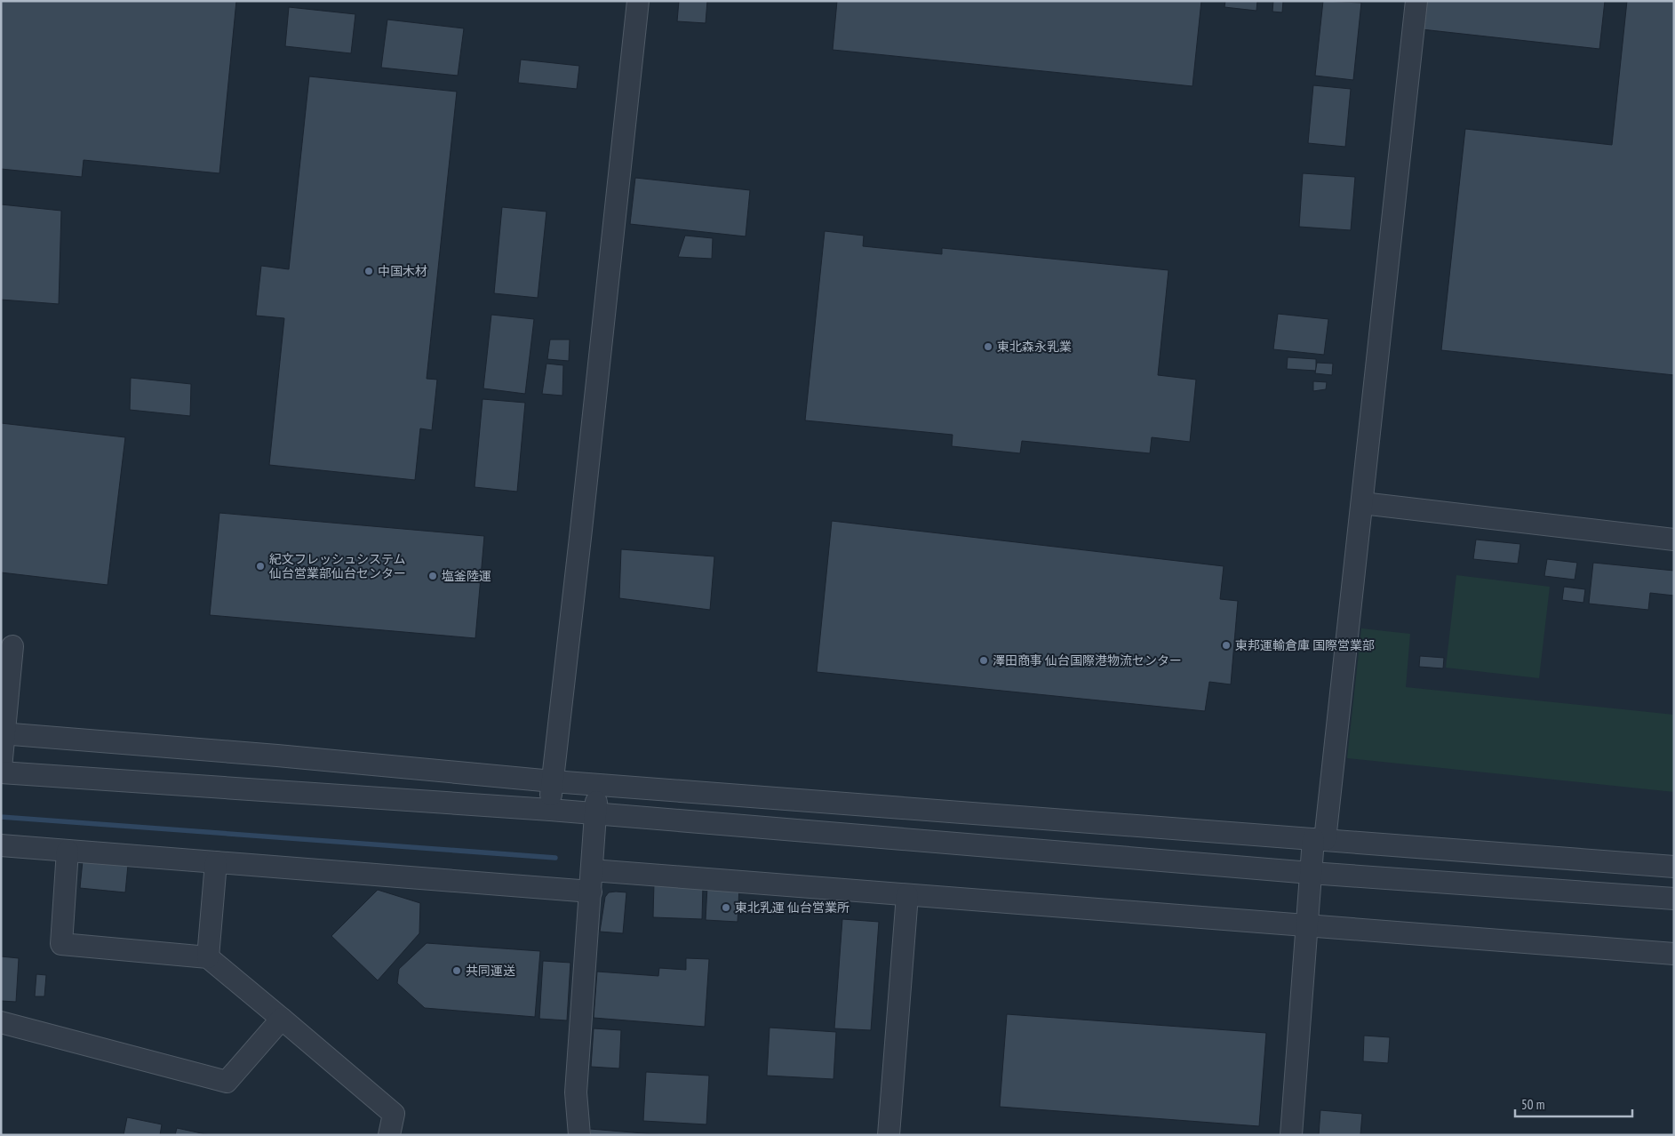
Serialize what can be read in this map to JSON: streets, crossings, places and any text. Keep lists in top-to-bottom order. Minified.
{"places":["中国木材","東北森永乳業","紀文フレッシュシステム 仙台営業部仙台センター","塩釜陸運","東邦運輸倉庫 国際営業部","澤田商事 仙台国際港物流センター","東北乳運 仙台営業所","共同運送"],"scale_bar":"50 m"}
